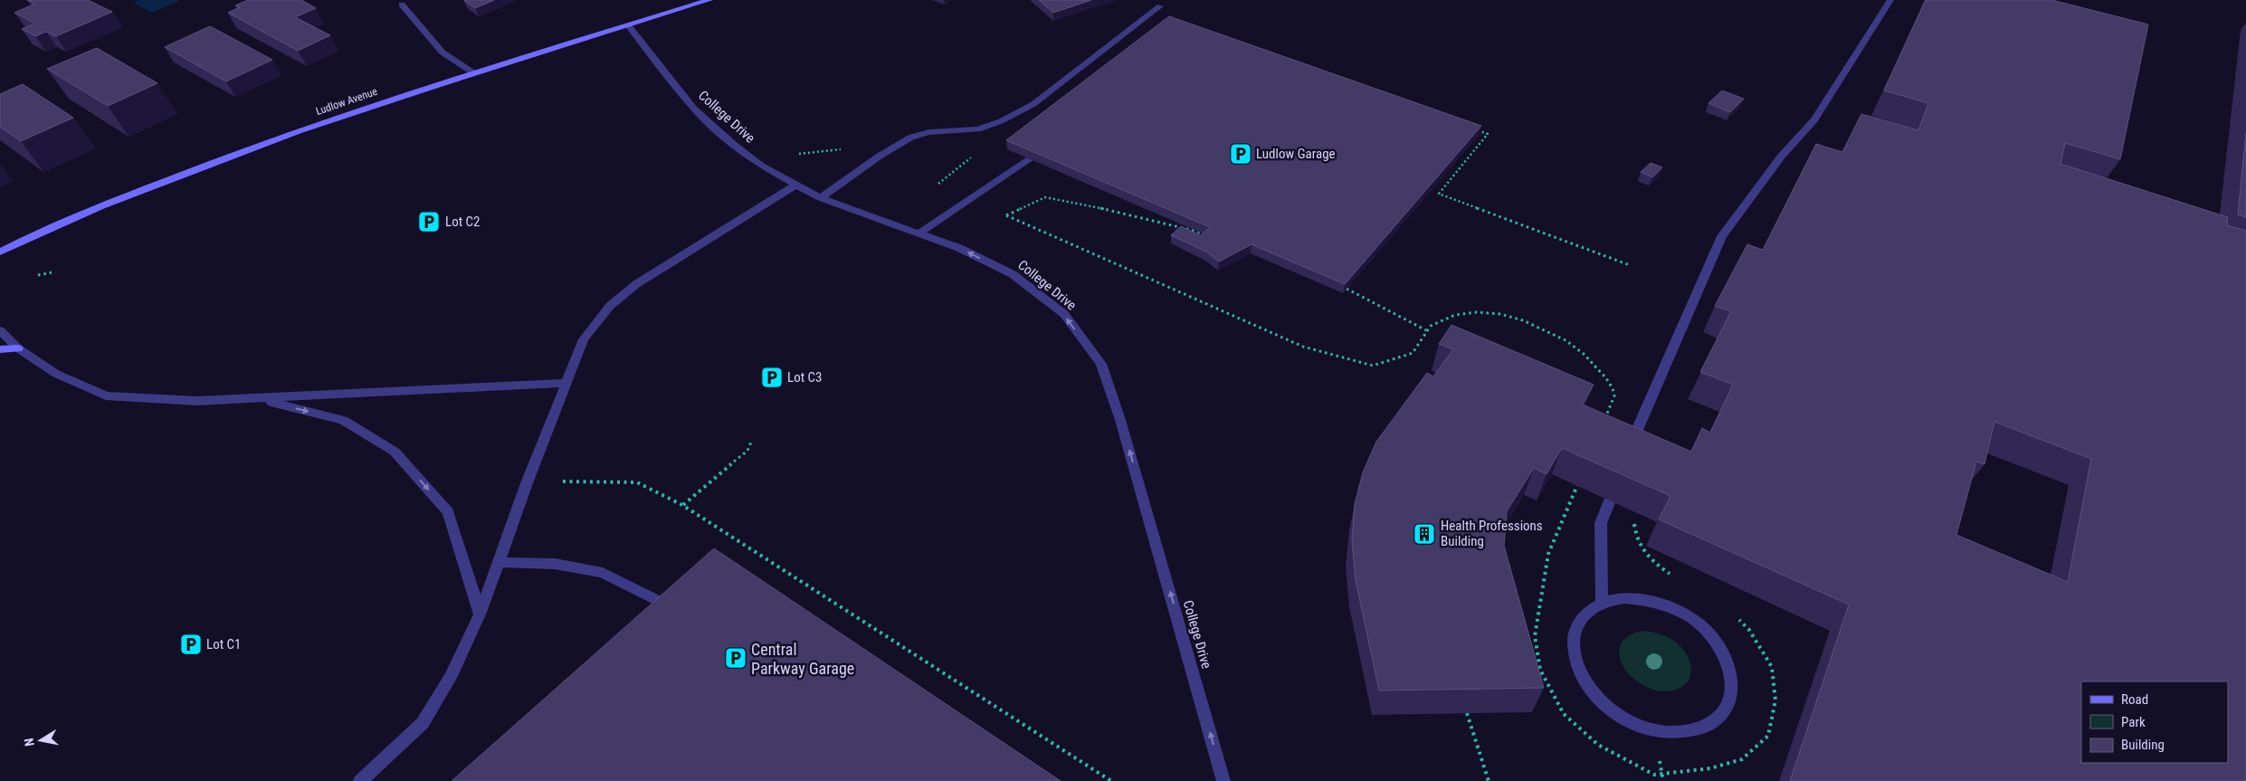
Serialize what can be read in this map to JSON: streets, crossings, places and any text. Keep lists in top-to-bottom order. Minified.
{"streets":{"main road":["Ludlow Avenue"],"lane":["College Drive"]},"crossings":[["Ludlow Avenue","College Drive"]],"one_way":["College Drive"],"places":{"parking":["Ludlow Garage","Lot C2","Lot C3","Lot C1","Central Parkway Garage"],"building":["Health Professions Building"]},"legend":["Road","Park","Building"],"north":"left"}
